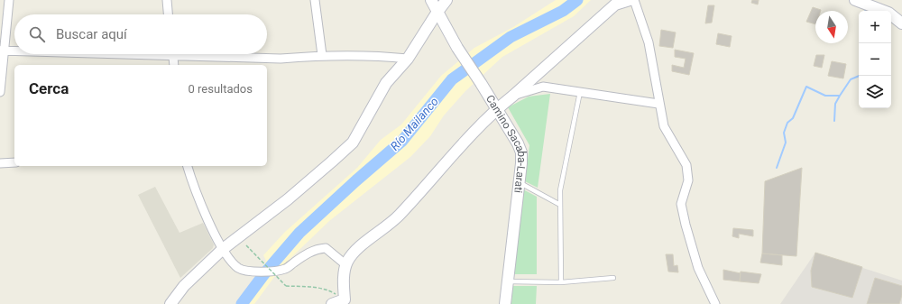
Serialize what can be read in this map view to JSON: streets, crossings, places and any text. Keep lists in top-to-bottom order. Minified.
{"streets":{"street":["Camino Sacaba-Larati"]},"water":["Río Mailanco"],"north":"bottom","page":{"map_buttons":["+","−"],"search":"Buscar aquí","heading":["Cerca","0 resultados"]}}
